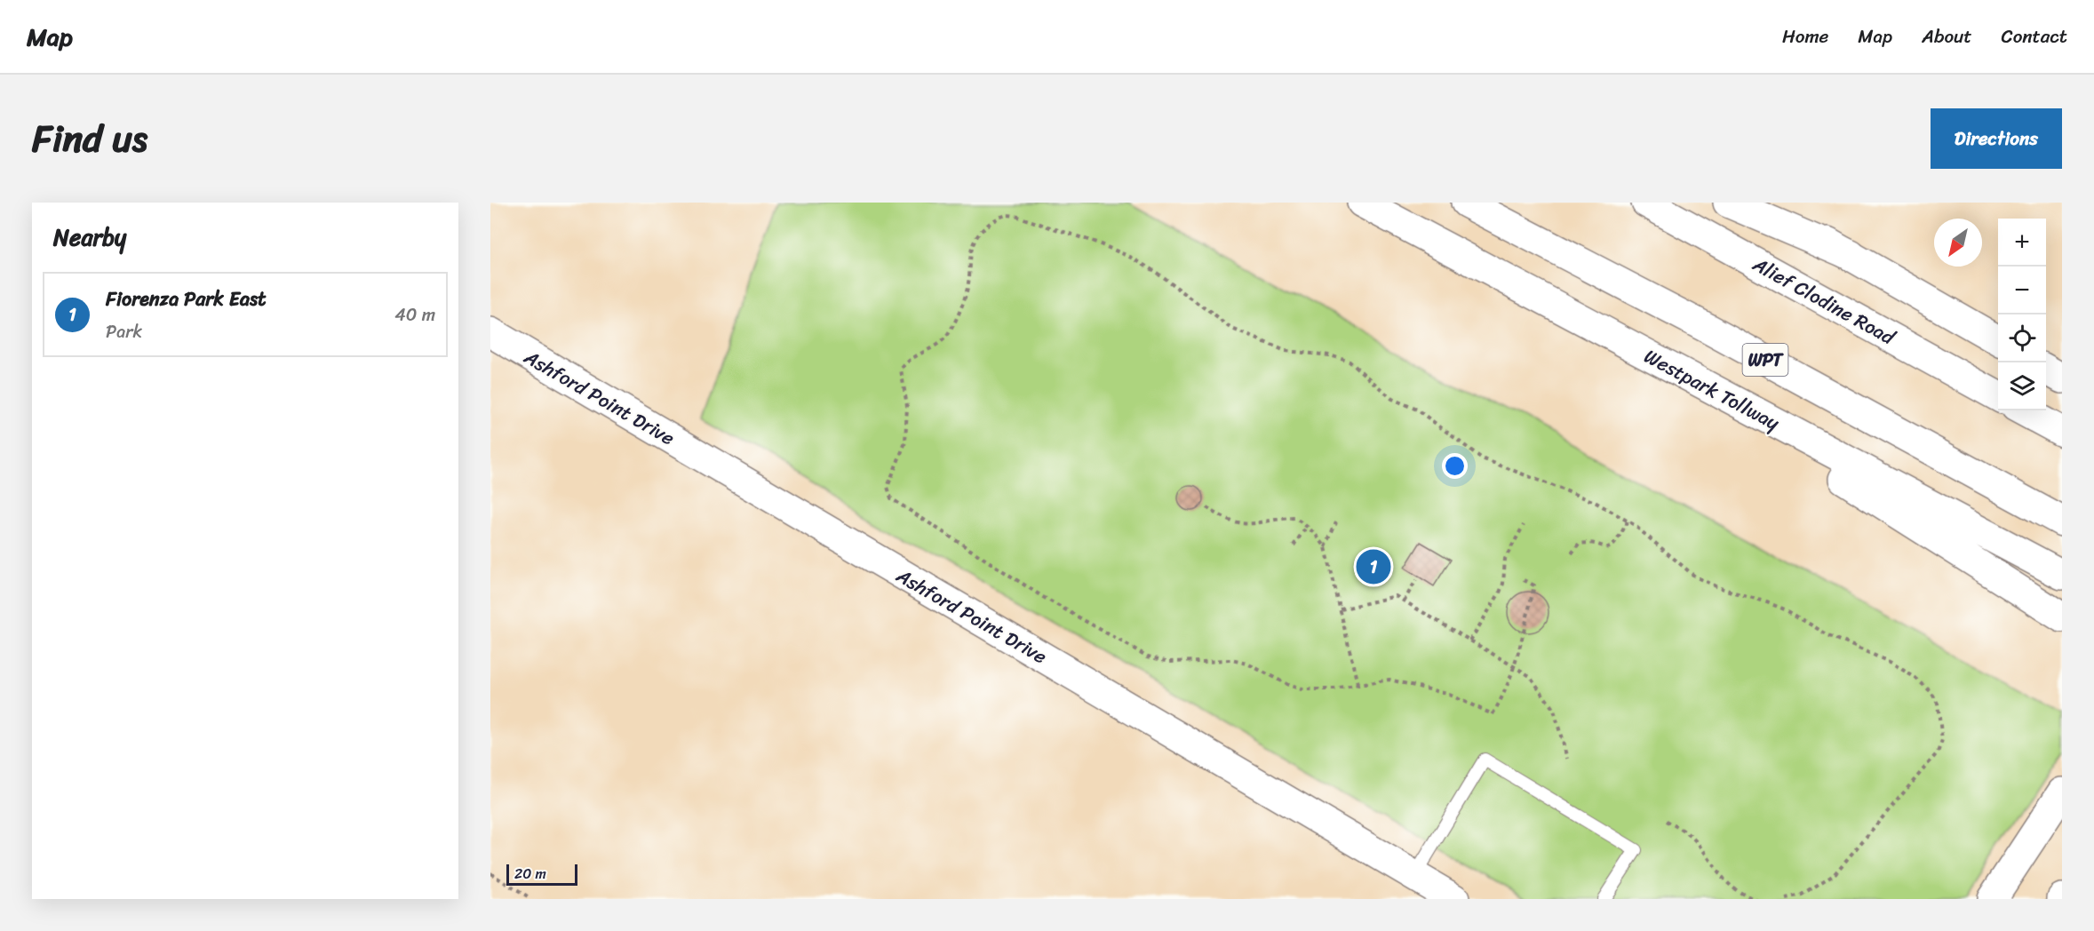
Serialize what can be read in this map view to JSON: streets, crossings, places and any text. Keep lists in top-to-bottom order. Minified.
{"streets":{"main road":["Alief Clodine Road","WPT","Westpark Tollway","Ashford Point Drive"]},"scale_bar":"20 m","north":"bottom left","page":{"header":"Map","nav":["Home","Map","About","Contact"],"title":"Find us","buttons":"Directions","heading":"Nearby","map_buttons":["+","−"],"list":[{"mark":"1","name":"Fiorenza Park East","note":"Park","value":"40 m"}],"pins":"1","scale":"20 m"}}
